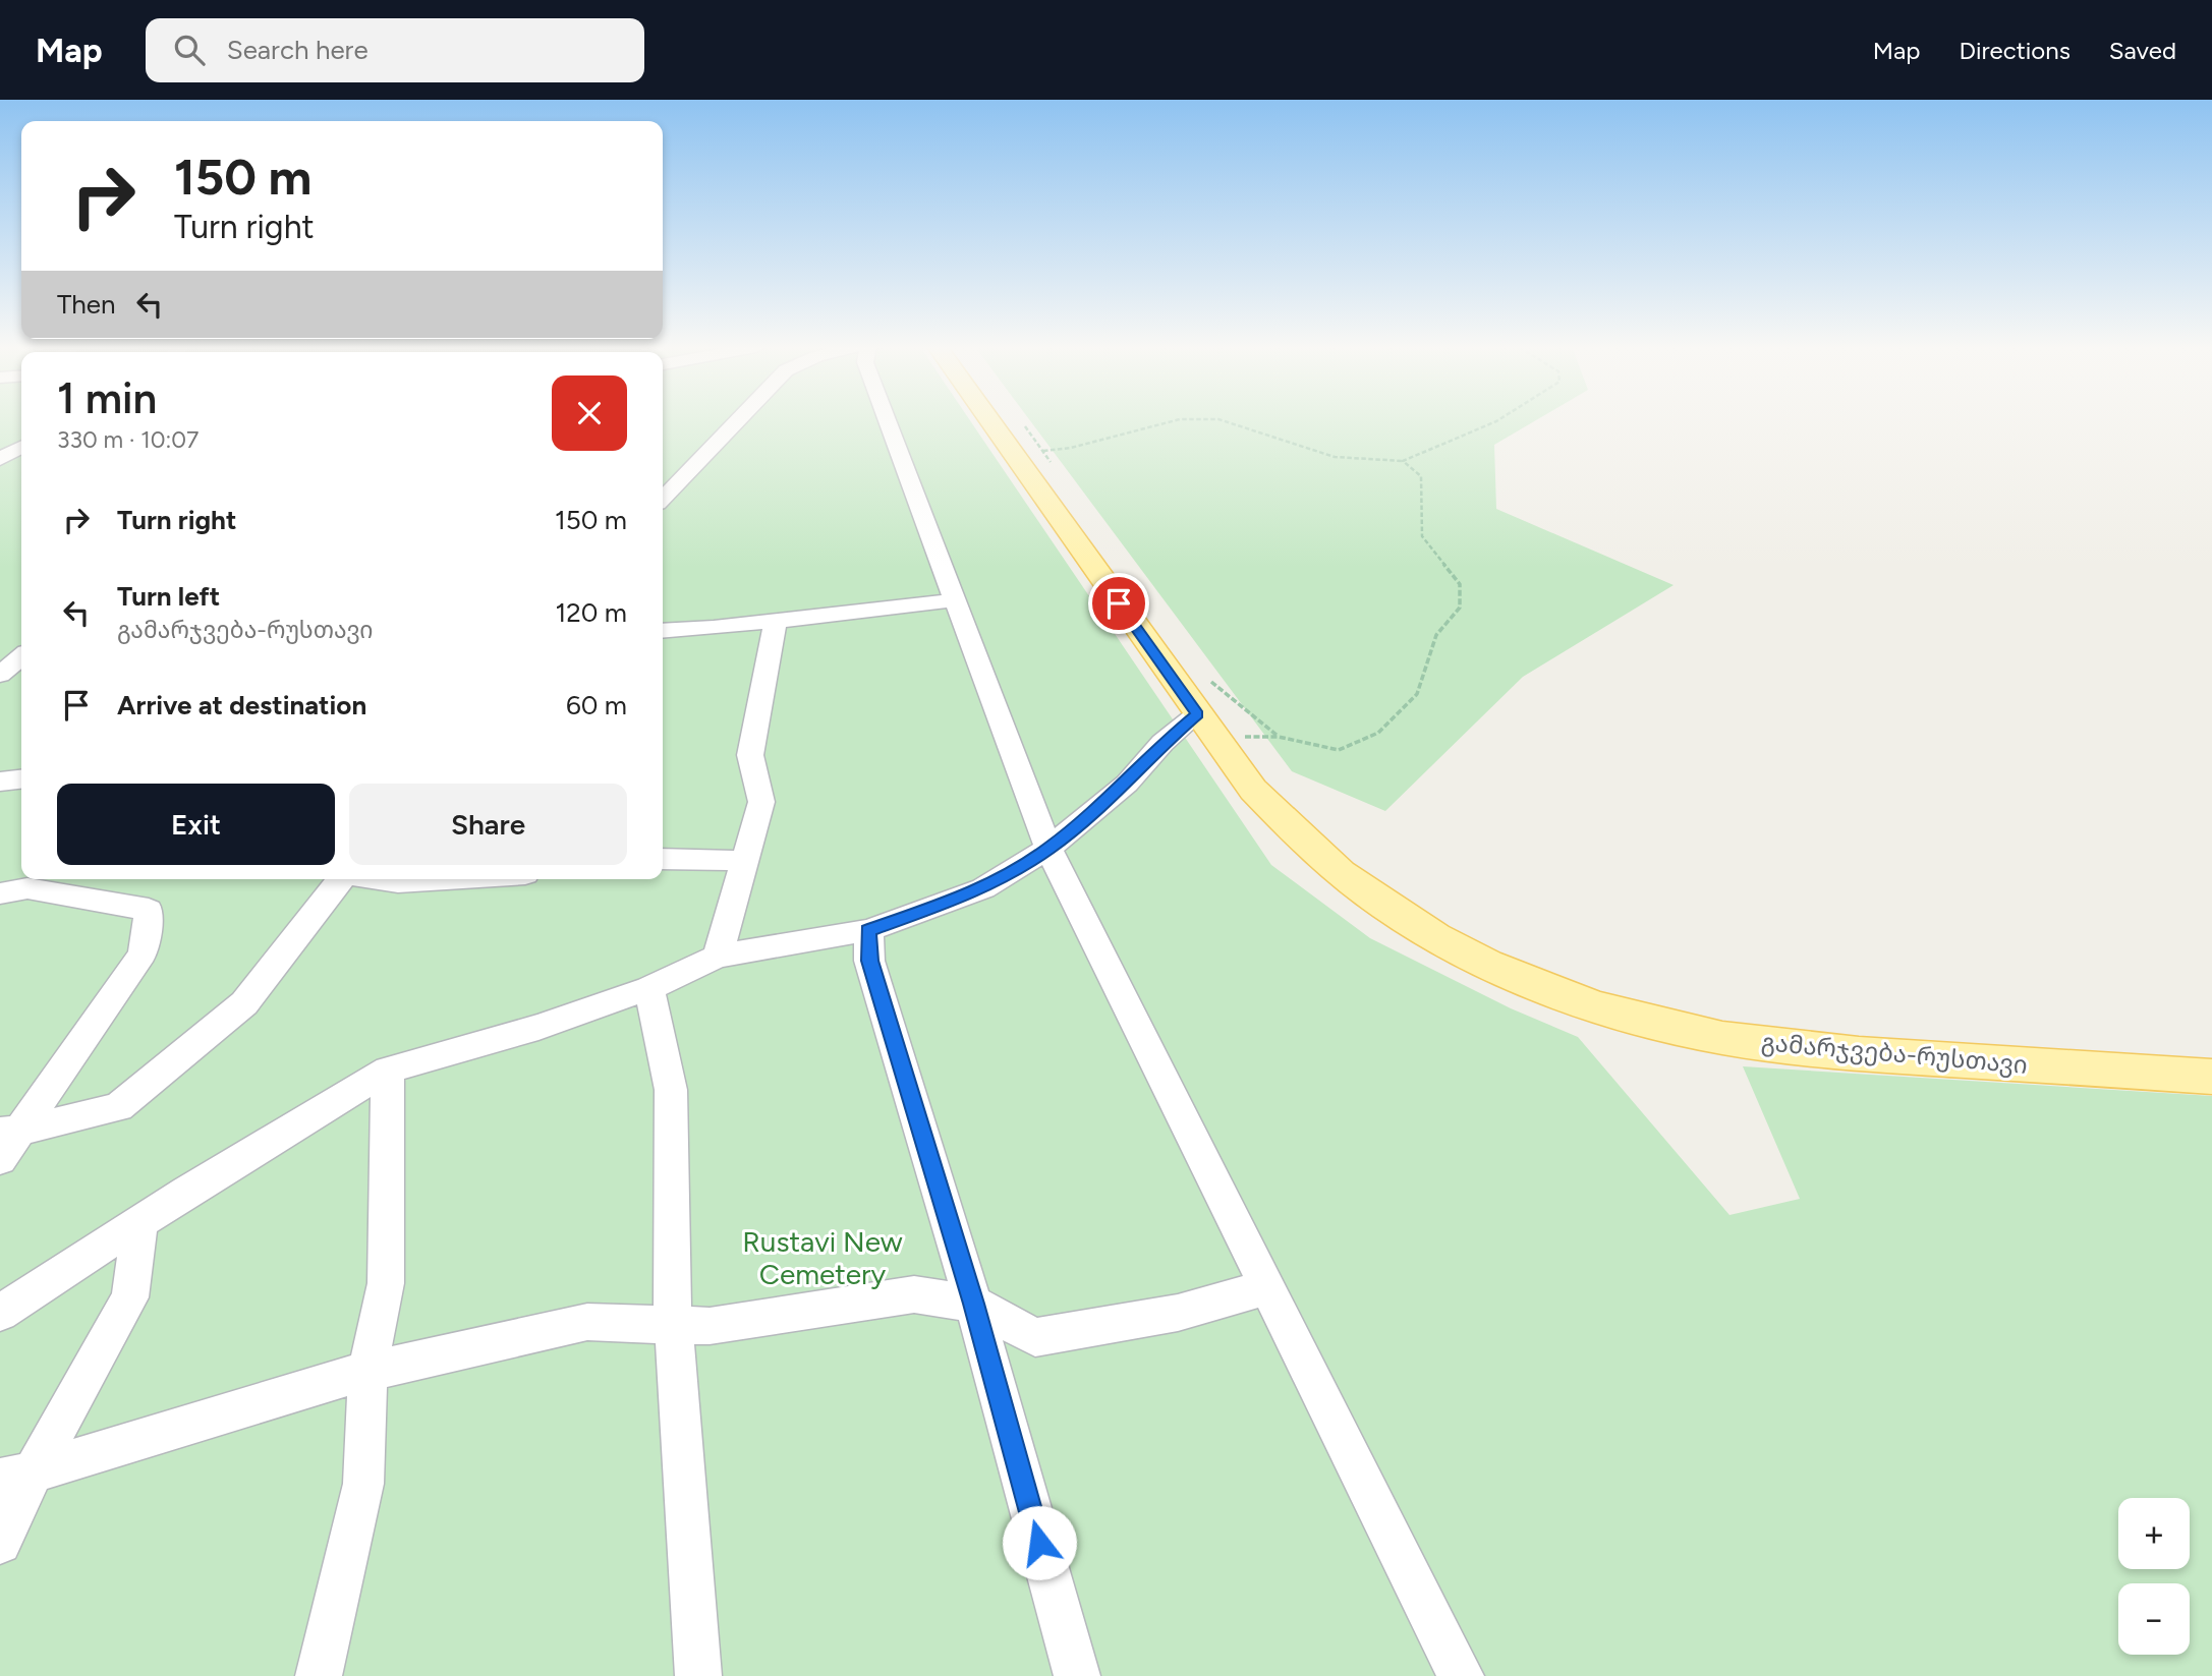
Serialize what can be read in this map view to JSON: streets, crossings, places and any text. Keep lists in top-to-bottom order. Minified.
{"streets":{"main road":["გამარჯვება-რუსთავი"]},"parks":["Rustavi New Cemetery"],"page":{"header":"Map","search":"Search here","nav":["Map","Directions","Saved"],"turn":["150 m","Turn right"],"then":"Then","heading":["1 min","330 m · 10:07"],"list":[{"name":"Turn right","value":"150 m"},{"name":"Turn left","note":"გამარჯვება-რუსთავი","value":"120 m"},{"name":"Arrive at destination","value":"60 m"}],"buttons":["Exit","Share"],"map_buttons":["+","−"]}}
